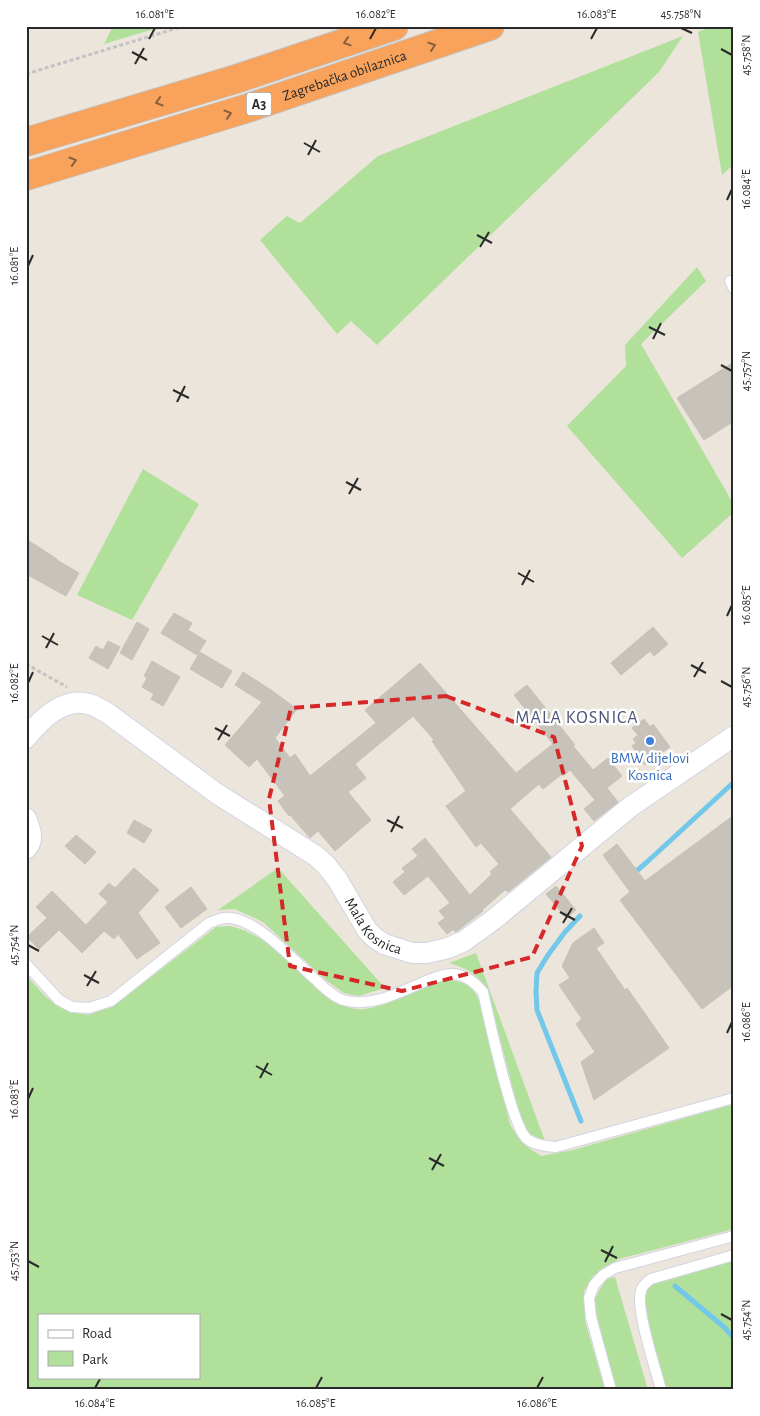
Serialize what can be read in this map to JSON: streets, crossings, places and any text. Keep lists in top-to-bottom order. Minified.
{"streets":{"highway":["Zagrebačka obilaznica","A3"],"street":["Mala Kosnica"]},"districts":["MALA KOSNICA"],"places":["BMW dijelovi Kosnica"],"legend":["Road","Park"],"coordinates":["16.081°E","16.082°E","16.083°E","45.758°N","16.084°E","45.757°N","16.085°E","45.756°N","45.754°N","16.086°E","45.753°N"]}
